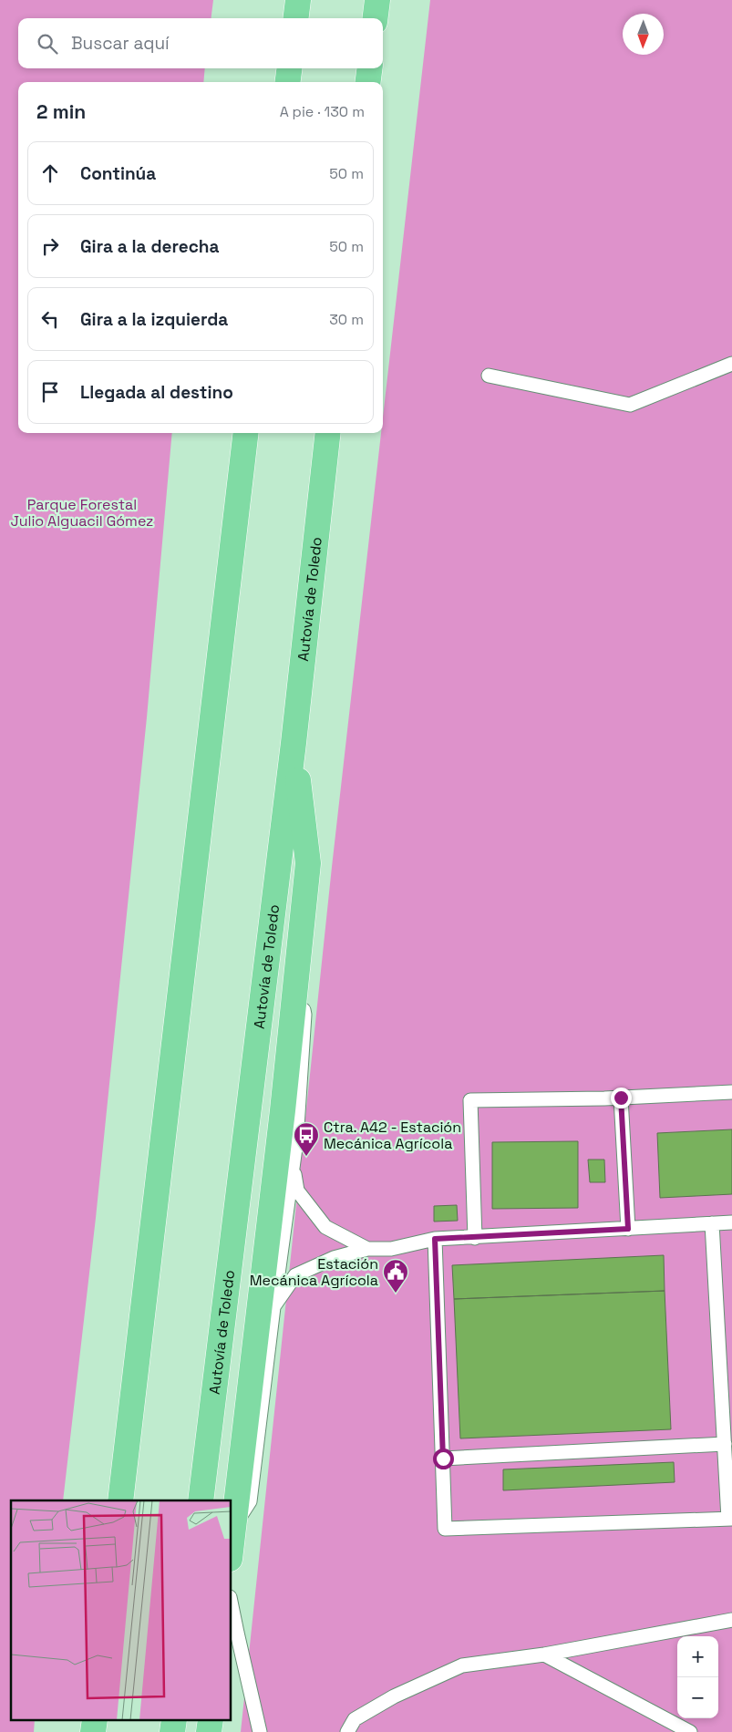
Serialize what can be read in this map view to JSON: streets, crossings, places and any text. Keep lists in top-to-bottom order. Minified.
{"streets":{"highway":["Autovía de Toledo"]},"parks":["Parque Forestal Julio Alguacil Gómez"],"places":{"bus stop":["Ctra. A42 - Estación Mecánica Agrícola"],"public building":["Estación Mecánica Agrícola"]},"north":"bottom","page":{"search":"Buscar aquí","heading":["2 min","A pie · 130 m"],"list":[["Continúa","50 m"],["Gira a la derecha","50 m"],["Gira a la izquierda","30 m"],"Llegada al destino"],"map_buttons":["+","−"]}}
